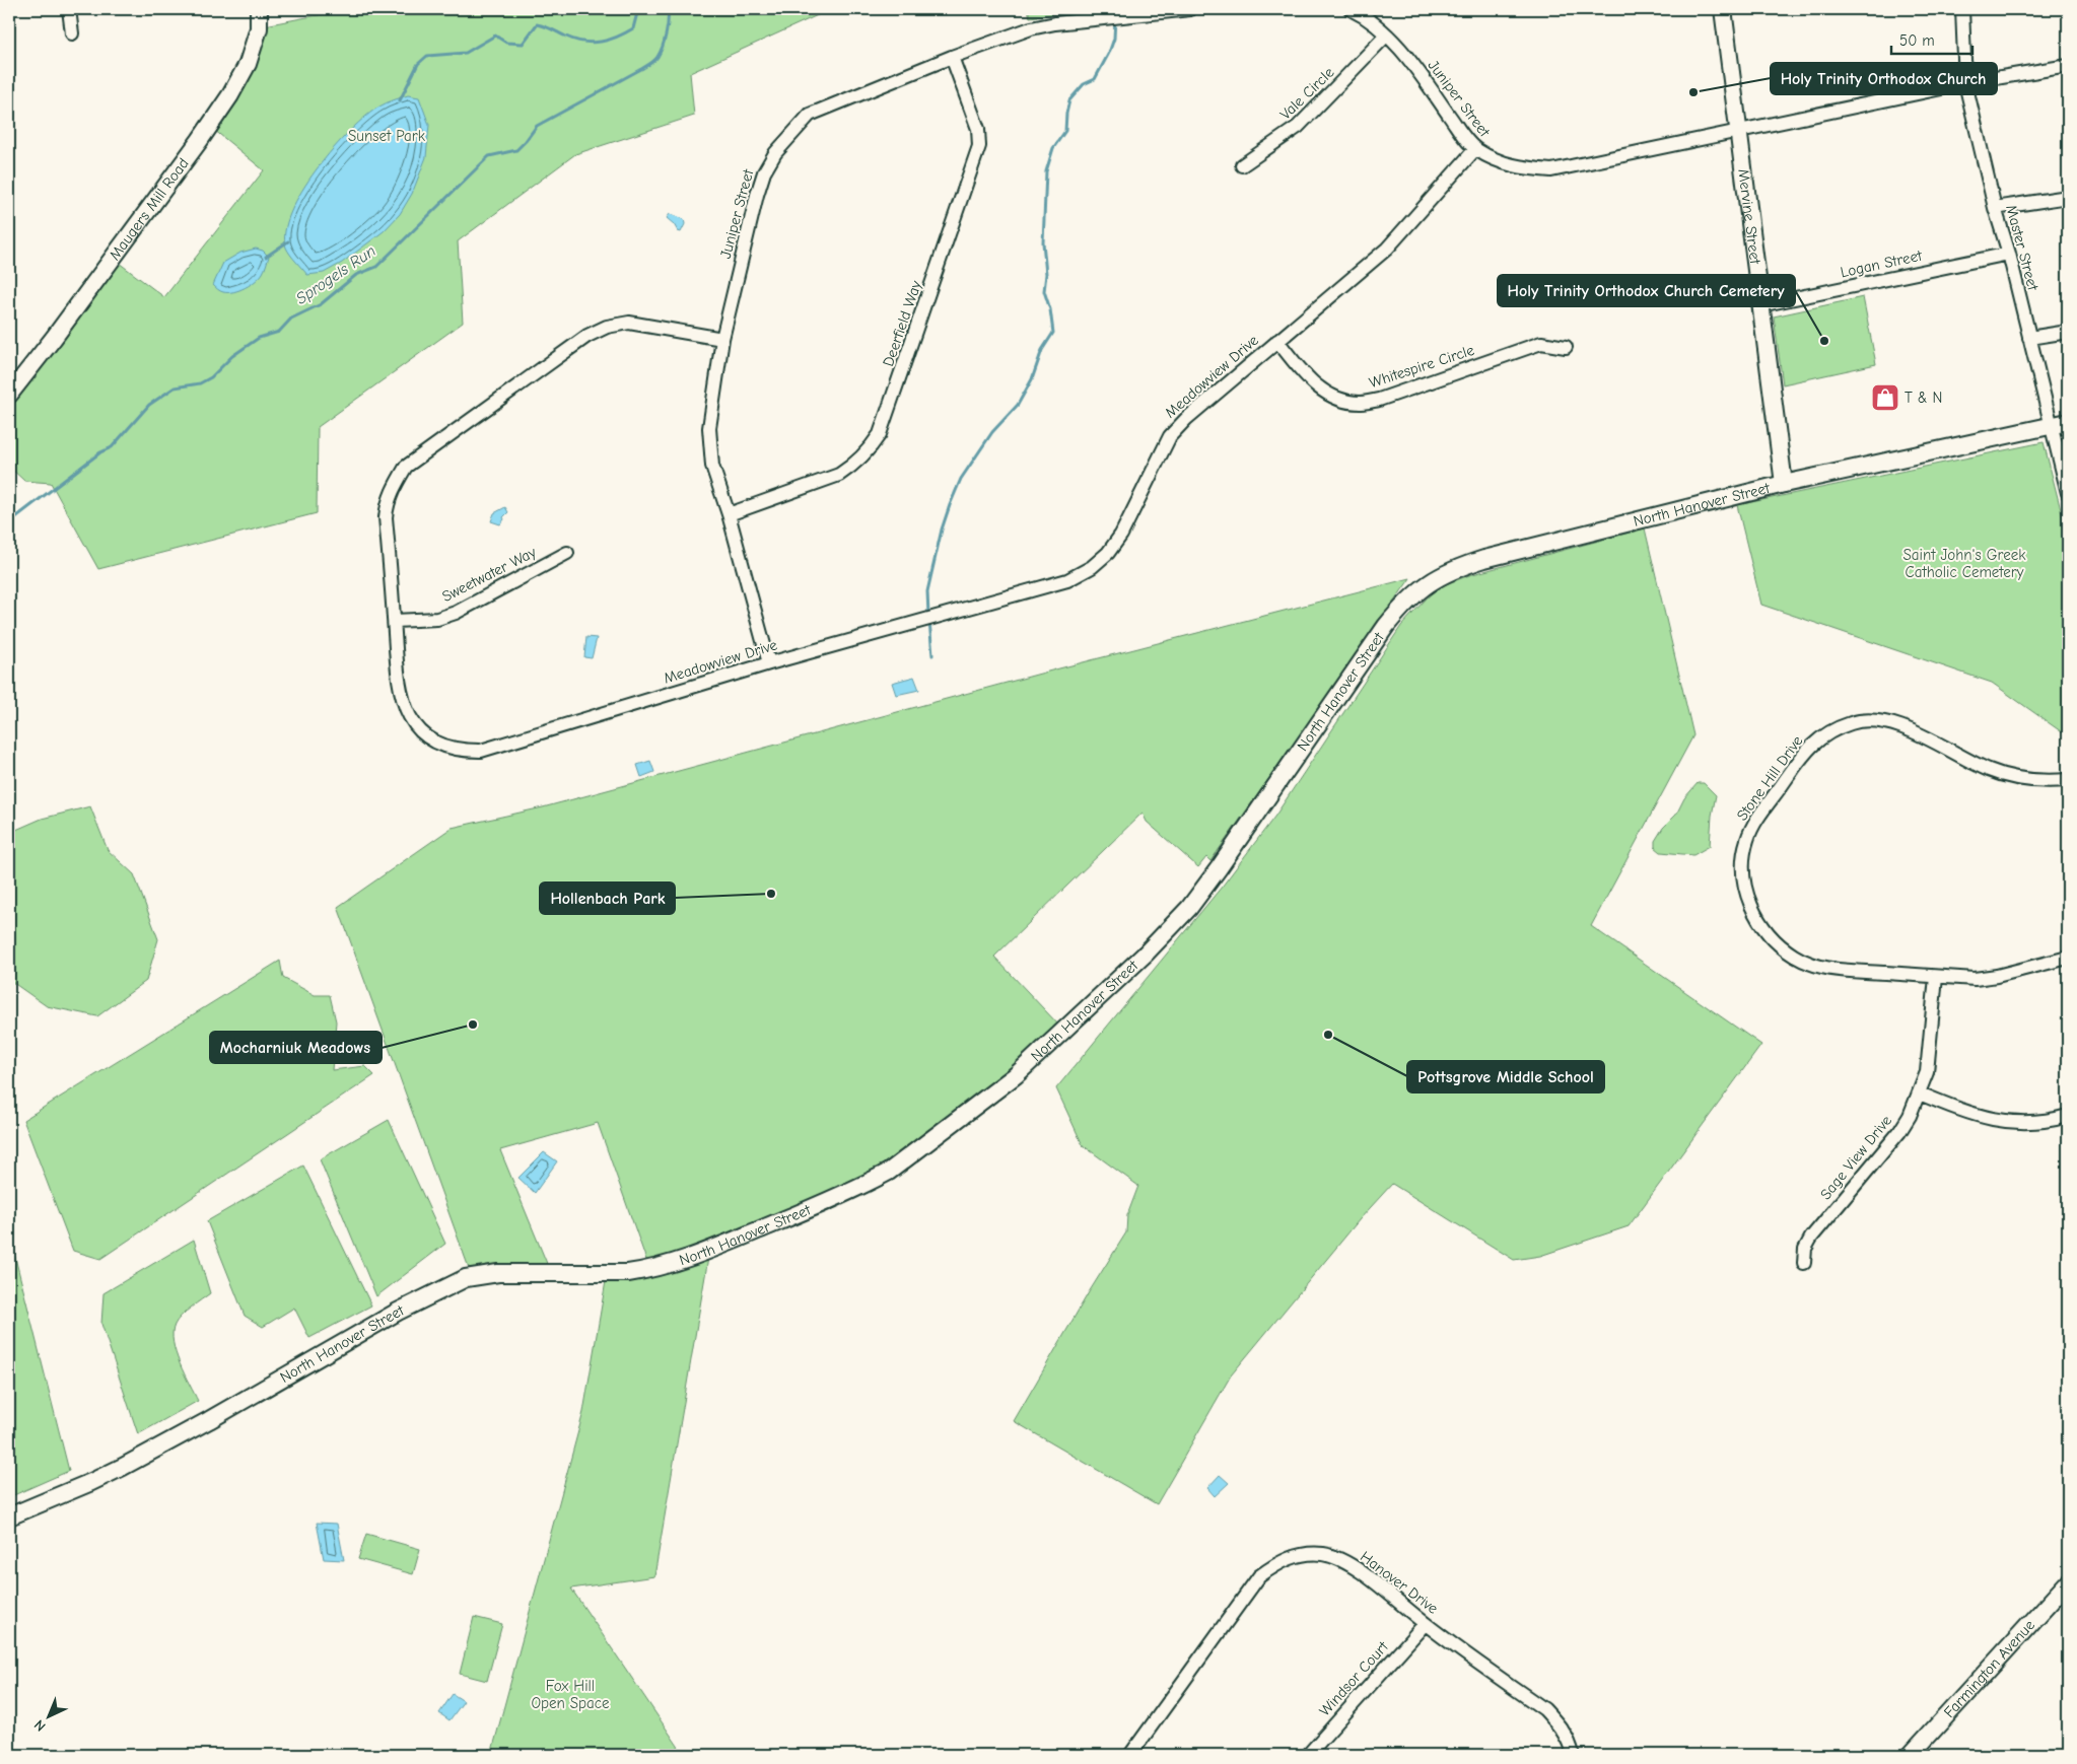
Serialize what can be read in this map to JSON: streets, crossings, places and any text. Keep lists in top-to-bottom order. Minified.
{"streets":{"street":["Vale Circle","Juniper Street","Maugers Mill Road","Mervine Street","Master Street","Logan Street","Deerfield Way","Whitespire Circle","Meadowview Drive","North Hanover Street","Sweetwater Way","Stone Hill Drive","Sage View Drive","Hanover Drive","Farmington Avenue","Windsor Court"]},"crossings":[["Vale Circle","Juniper Street"],["Juniper Street","Mervine Street"],["Juniper Street","Master Street"],["Juniper Street","Deerfield Way"],["Juniper Street","Meadowview Drive"],["Mervine Street","Logan Street"],["Mervine Street","North Hanover Street"],["Master Street","Logan Street"],["Master Street","North Hanover Street"],["Whitespire Circle","Meadowview Drive"],["Meadowview Drive","Sweetwater Way"],["Stone Hill Drive","Sage View Drive"],["Hanover Drive","Windsor Court"]],"water":["Sprogels Run"],"parks":["Sunset Park","Saint John's Greek Catholic Cemetery","Fox Hill Open Space"],"places":{"other":["Holy Trinity Orthodox Church","Holy Trinity Orthodox Church Cemetery","Hollenbach Park","Mocharniuk Meadows","Pottsgrove Middle School"],"shop":["T & N"]},"scale_bar":"50 m","north":"bottom left"}
